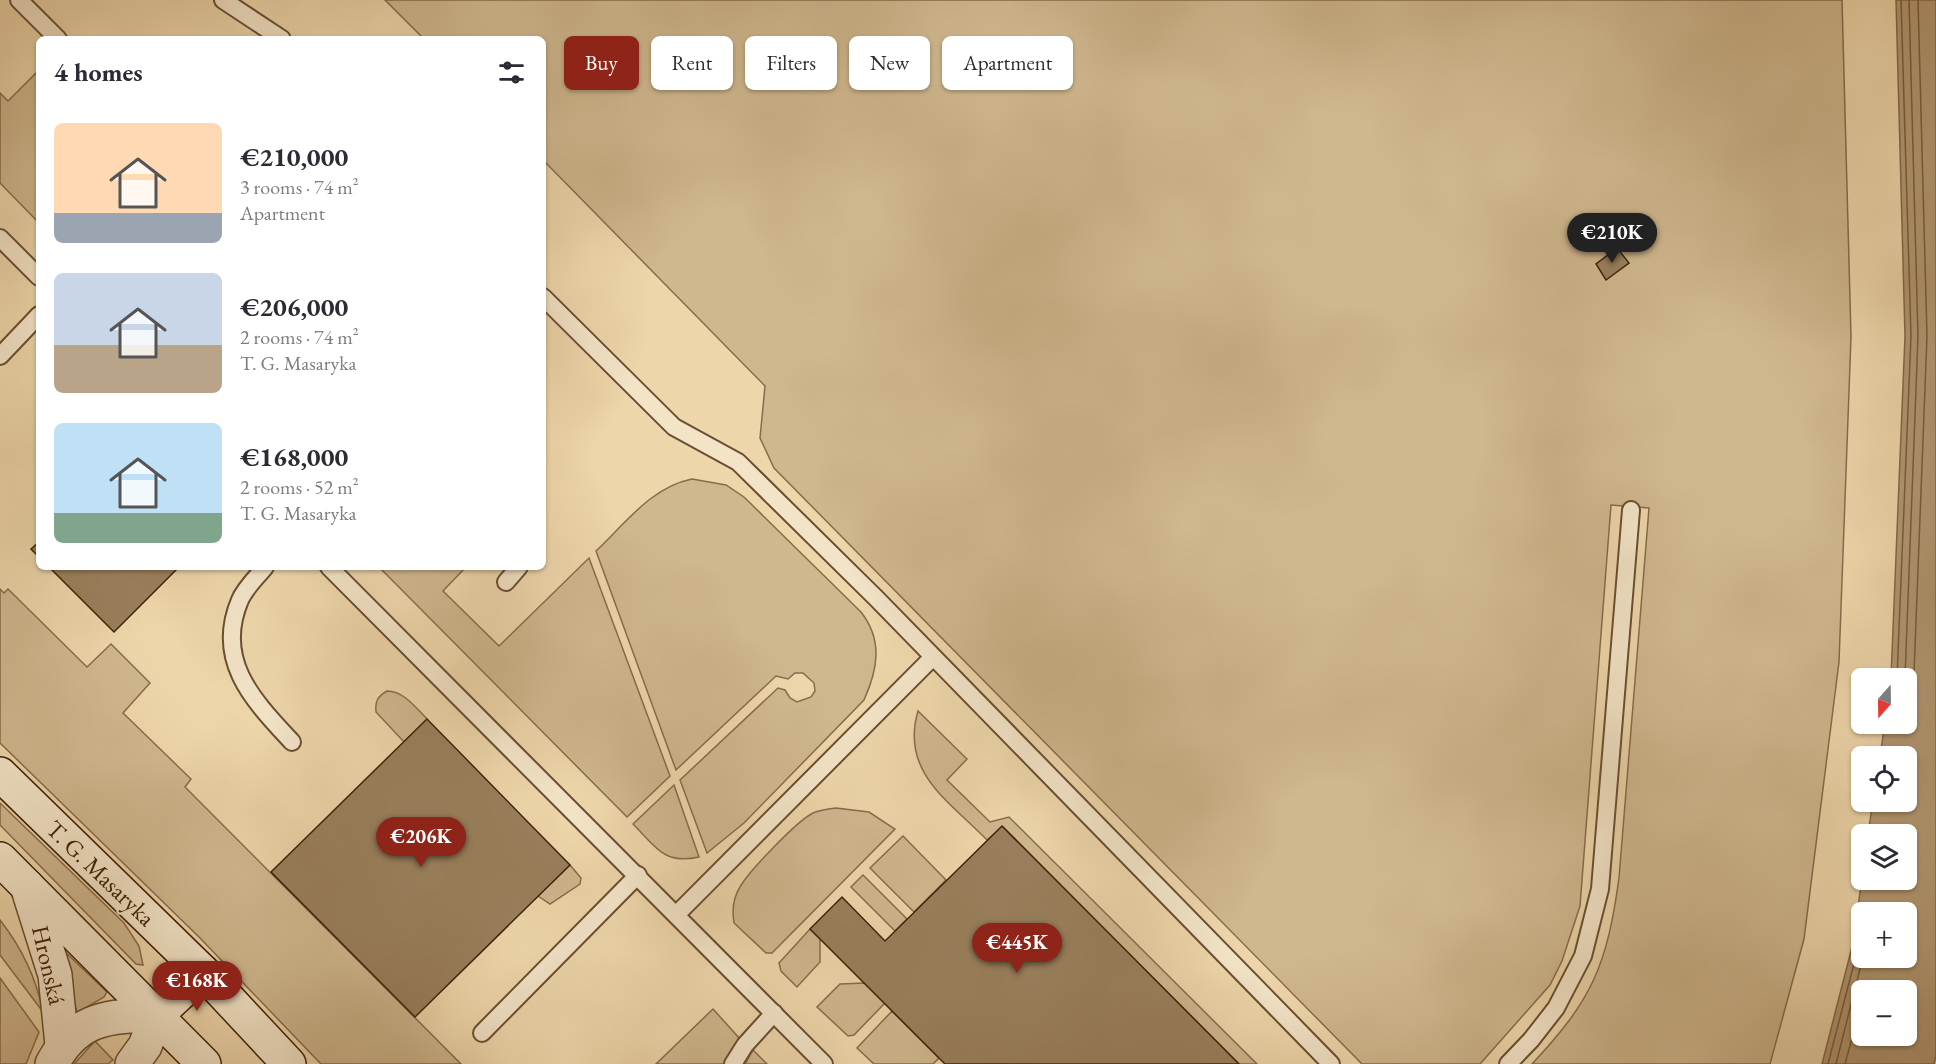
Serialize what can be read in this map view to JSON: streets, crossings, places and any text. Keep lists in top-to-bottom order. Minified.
{"streets":{"street":["T. G. Masaryka","Hronská"]},"north":"bottom","page":{"chip":["Buy","Rent","Filters","New","Apartment"],"heading":"4 homes","list":[{"name":"€210,000","note":"3 rooms · 74 m² · Apartment"},{"name":"€206,000","note":"2 rooms · 74 m² · T. G. Masaryka"},{"name":"€168,000","note":"2 rooms · 52 m² · T. G. Masaryka"}],"price":["€210K","€206K","€445K","€168K"],"map_buttons":["+","−"]}}
